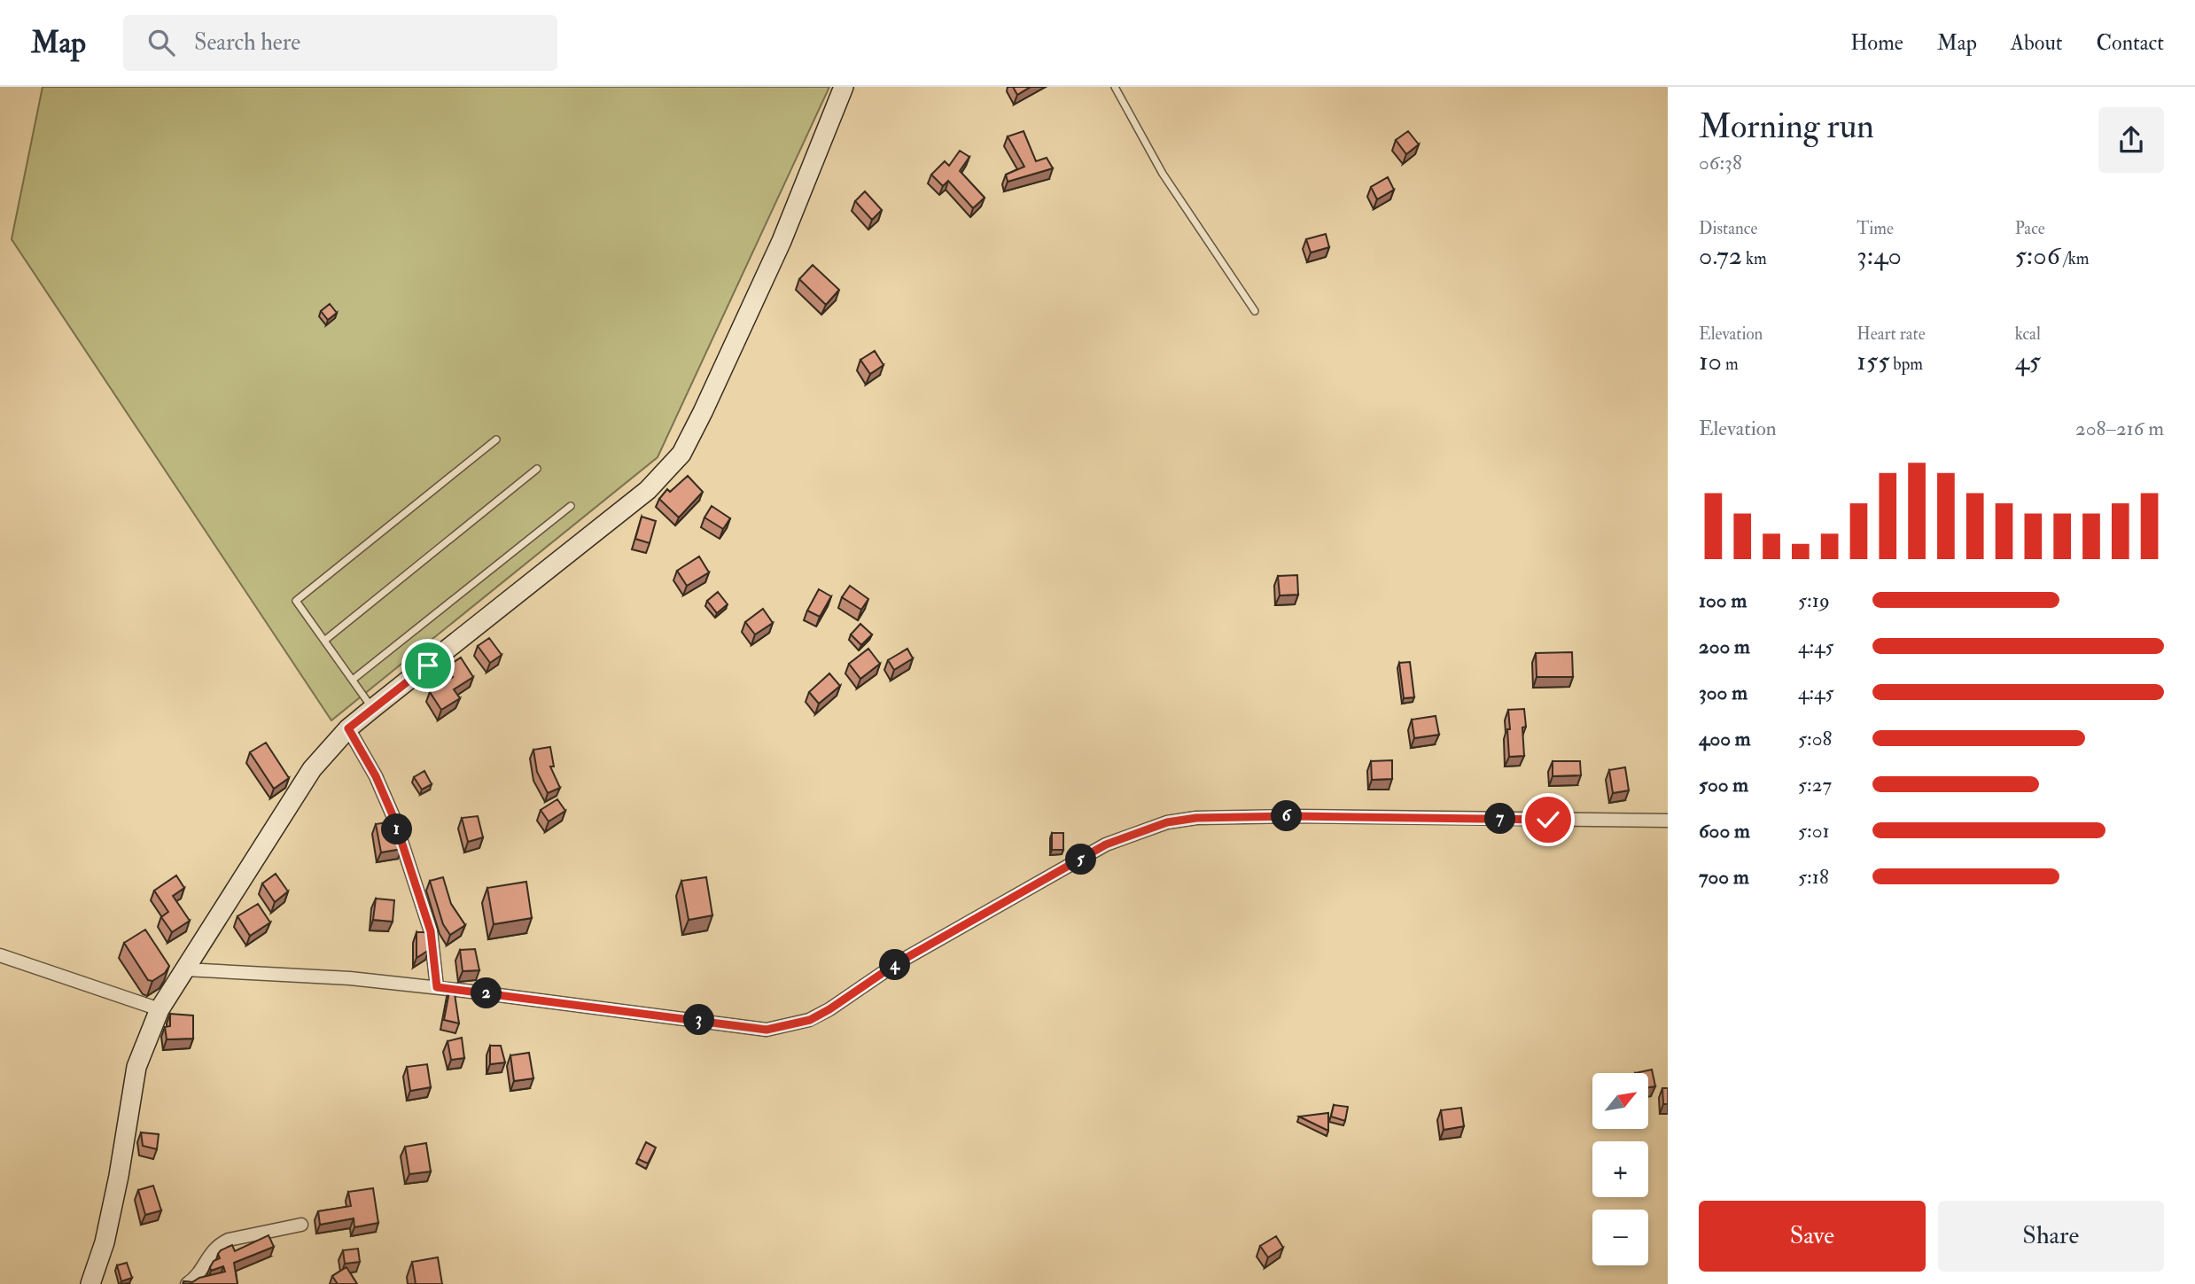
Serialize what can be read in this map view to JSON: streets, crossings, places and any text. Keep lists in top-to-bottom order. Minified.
{"north":"top right","page":{"header":"Map","search":"Search here","nav":["Home","Map","About","Contact"],"heading":["Morning run","06:38"],"stats":[["Distance","0.72 km"],["Time","3:40"],["Pace","5:06 /km"],["Elevation","10 m"],["Heart rate","155 bpm"],["kcal","45"]],"chart":["Elevation","208–216 m"],"list":[{"name":"100 m","note":"5:19"},{"name":"200 m","note":"4:45"},{"name":"300 m","note":"4:45"},{"name":"400 m","note":"5:08"},{"name":"500 m","note":"5:27"},{"name":"600 m","note":"5:01"},{"name":"700 m","note":"5:18"}],"pins":["6","7","1","5","4","2","3"],"map_buttons":["+","−"],"buttons":["Save","Share"]}}
